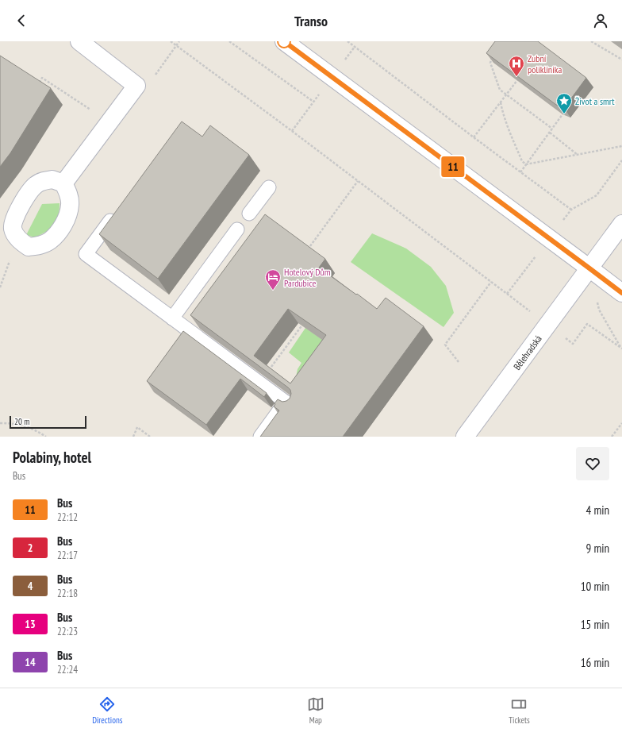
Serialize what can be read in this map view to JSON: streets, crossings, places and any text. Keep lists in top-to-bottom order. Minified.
{"streets":{"street":["Bělehradská"]},"places":{"hospital":["Zubní poliklinika"],"place":["Život a smrt"],"hotel":["Hotelový Dům Pardubice"]},"lines":["bus line 11"],"scale_bar":"20 m","page":{"header":"Transo","on_map":"11","scale":"20 m","heading":["Polabiny, hotel","Bus"],"list":[{"mark":"11","name":"Bus","note":"22:12","value":"4 min"},{"mark":"2","name":"Bus","note":"22:17","value":"9 min"},{"mark":"4","name":"Bus","note":"22:18","value":"10 min"},{"mark":"13","name":"Bus","note":"22:23","value":"15 min"},{"mark":"14","name":"Bus","note":"22:24","value":"16 min"}],"tabs":["Directions","Map","Tickets"]}}
